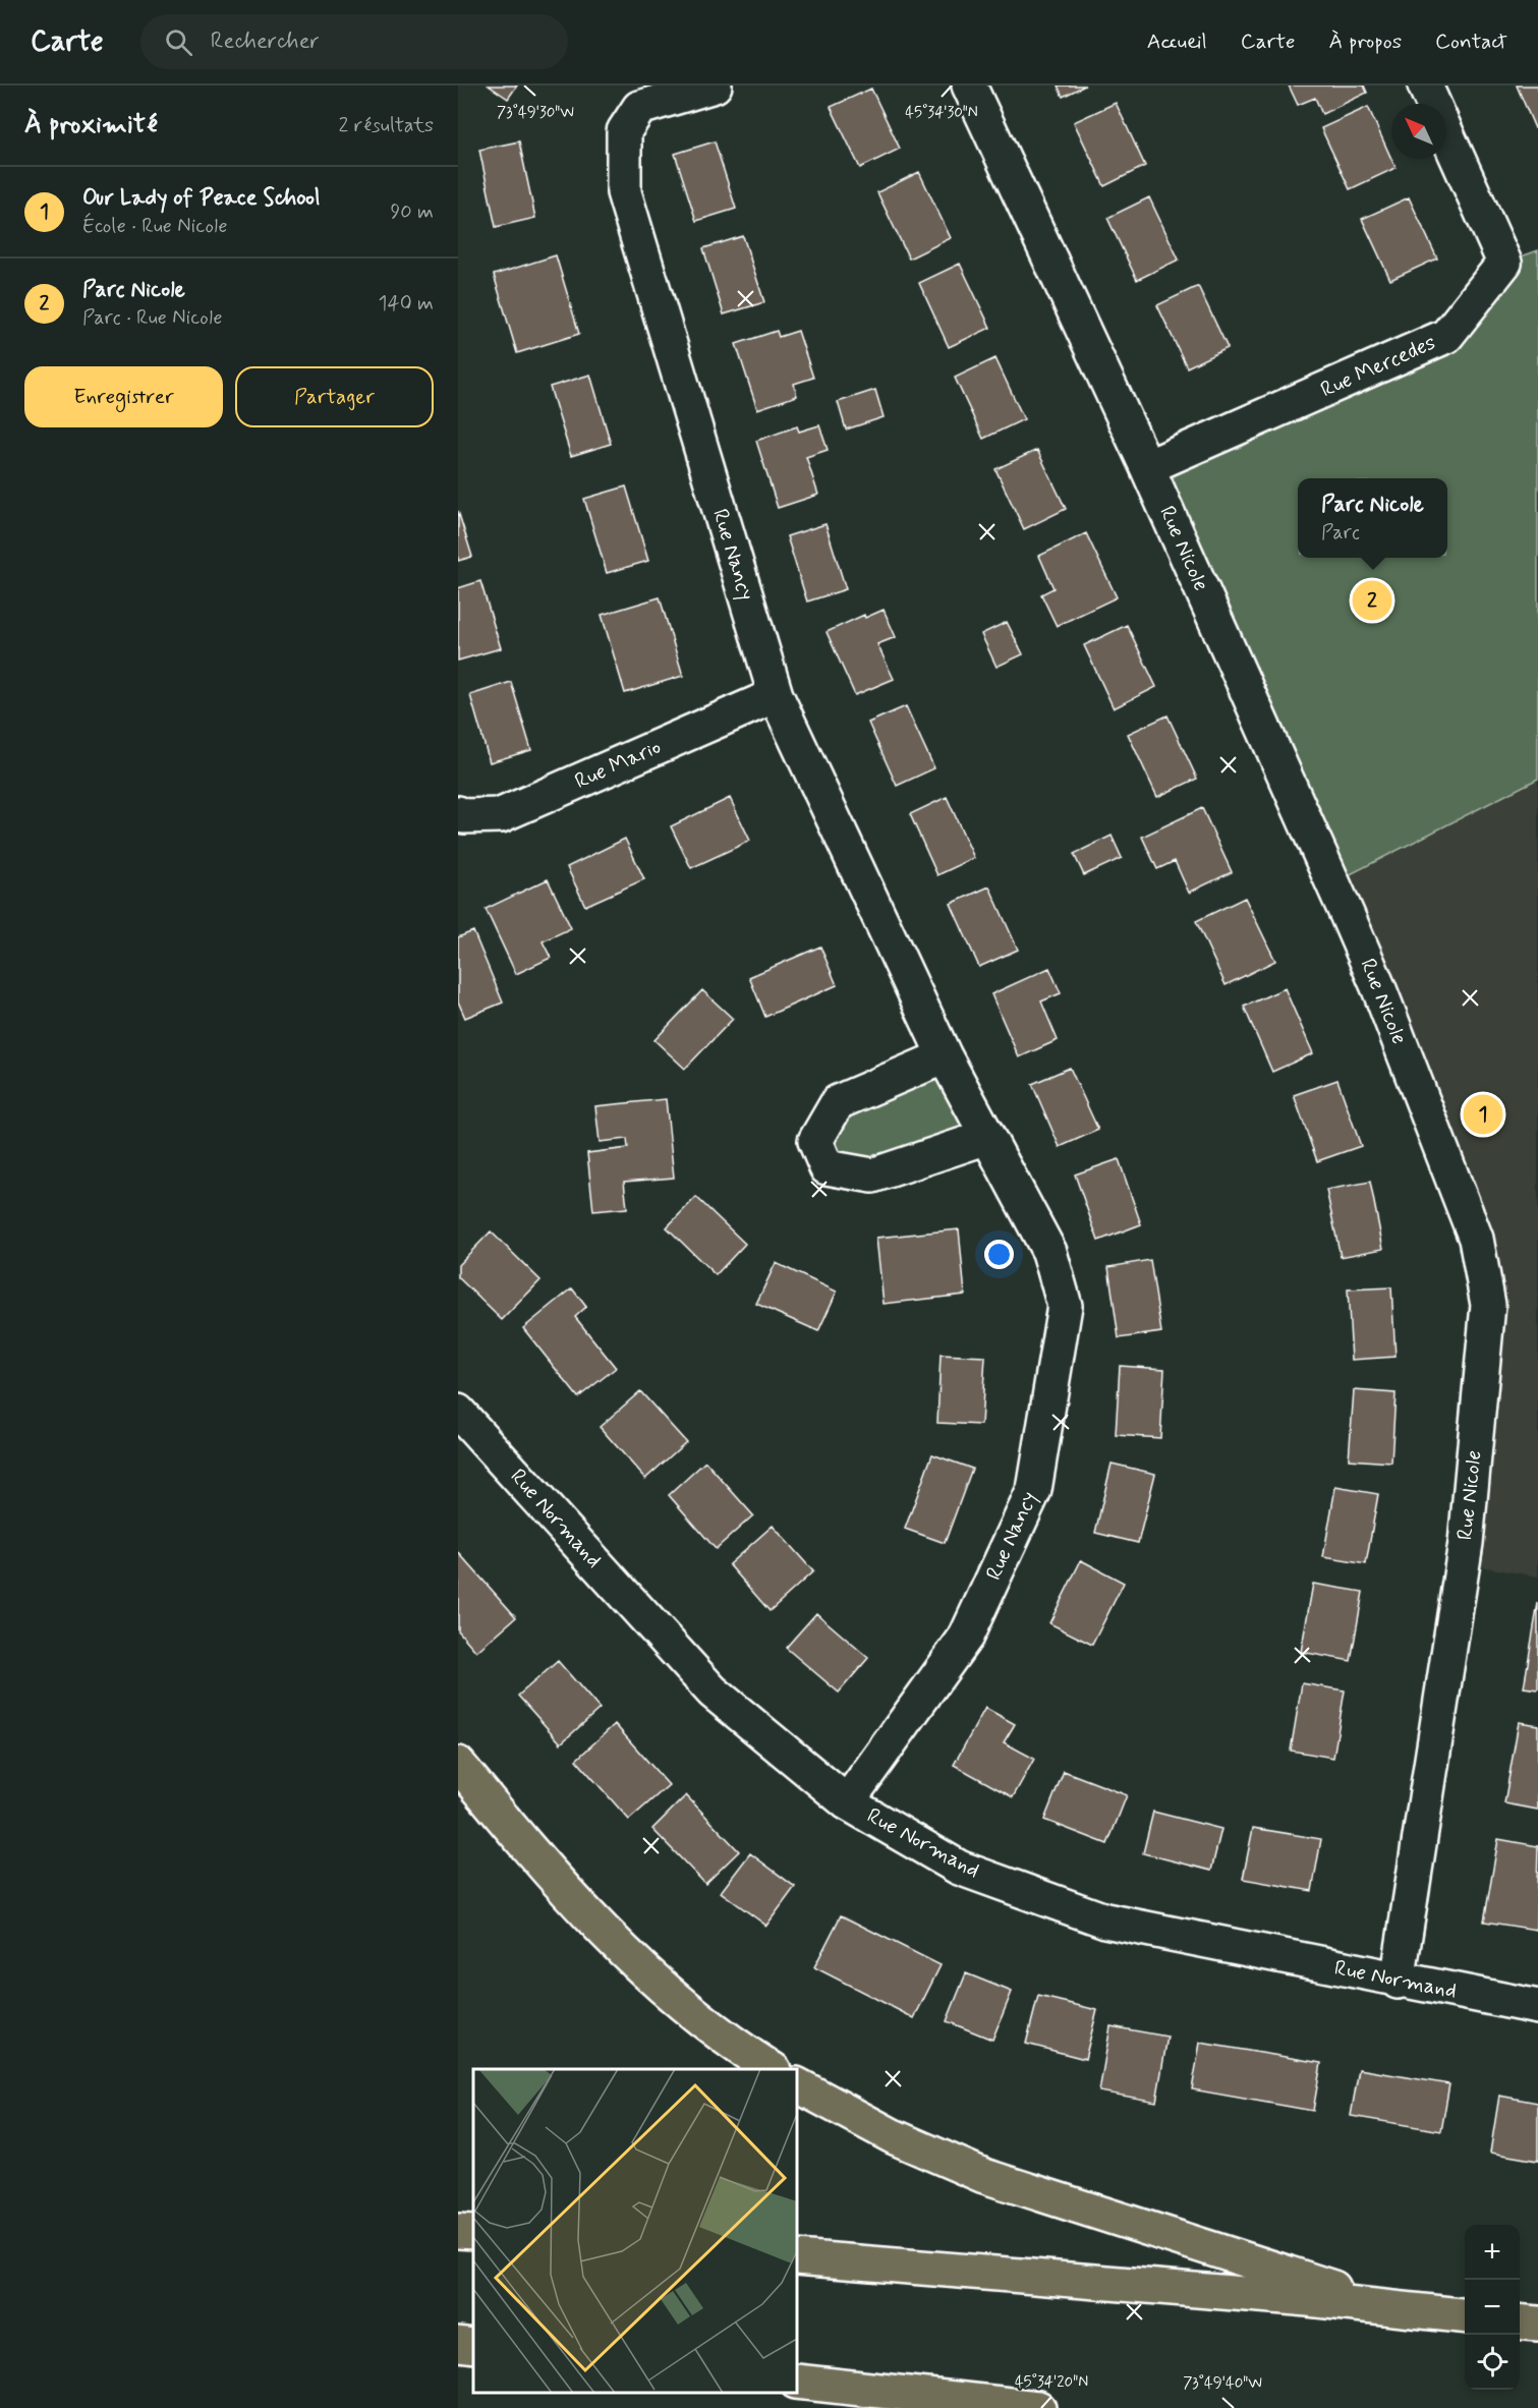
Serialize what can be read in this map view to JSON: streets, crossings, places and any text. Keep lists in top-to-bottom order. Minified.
{"streets":{"street":["Rue Mercedes","Rue Nicole","Rue Nancy","Rue Mario","Rue Normand"]},"crossings":[["Rue Mercedes","Rue Nicole"],["Rue Nicole","Rue Normand"],["Rue Nancy","Rue Mario"],["Rue Nancy","Rue Normand"]],"north":"top left","page":{"header":"Carte","search":"Rechercher","nav":["Accueil","Carte","À propos","Contact"],"heading":["À proximité","2 résultats"],"list":[{"mark":"1","name":"Our Lady of Peace School","note":"École · Rue Nicole","value":"90 m"},{"mark":"2","name":"Parc Nicole","note":"Parc · Rue Nicole","value":"140 m"}],"buttons":["Enregistrer","Partager"],"popup":["Parc Nicole","Parc"],"pins":["2","1"],"map_buttons":["+","−"]},"coordinates":["73°49'30\"W","45°34'30\"N","45°34'20\"N","73°49'40\"W"]}
